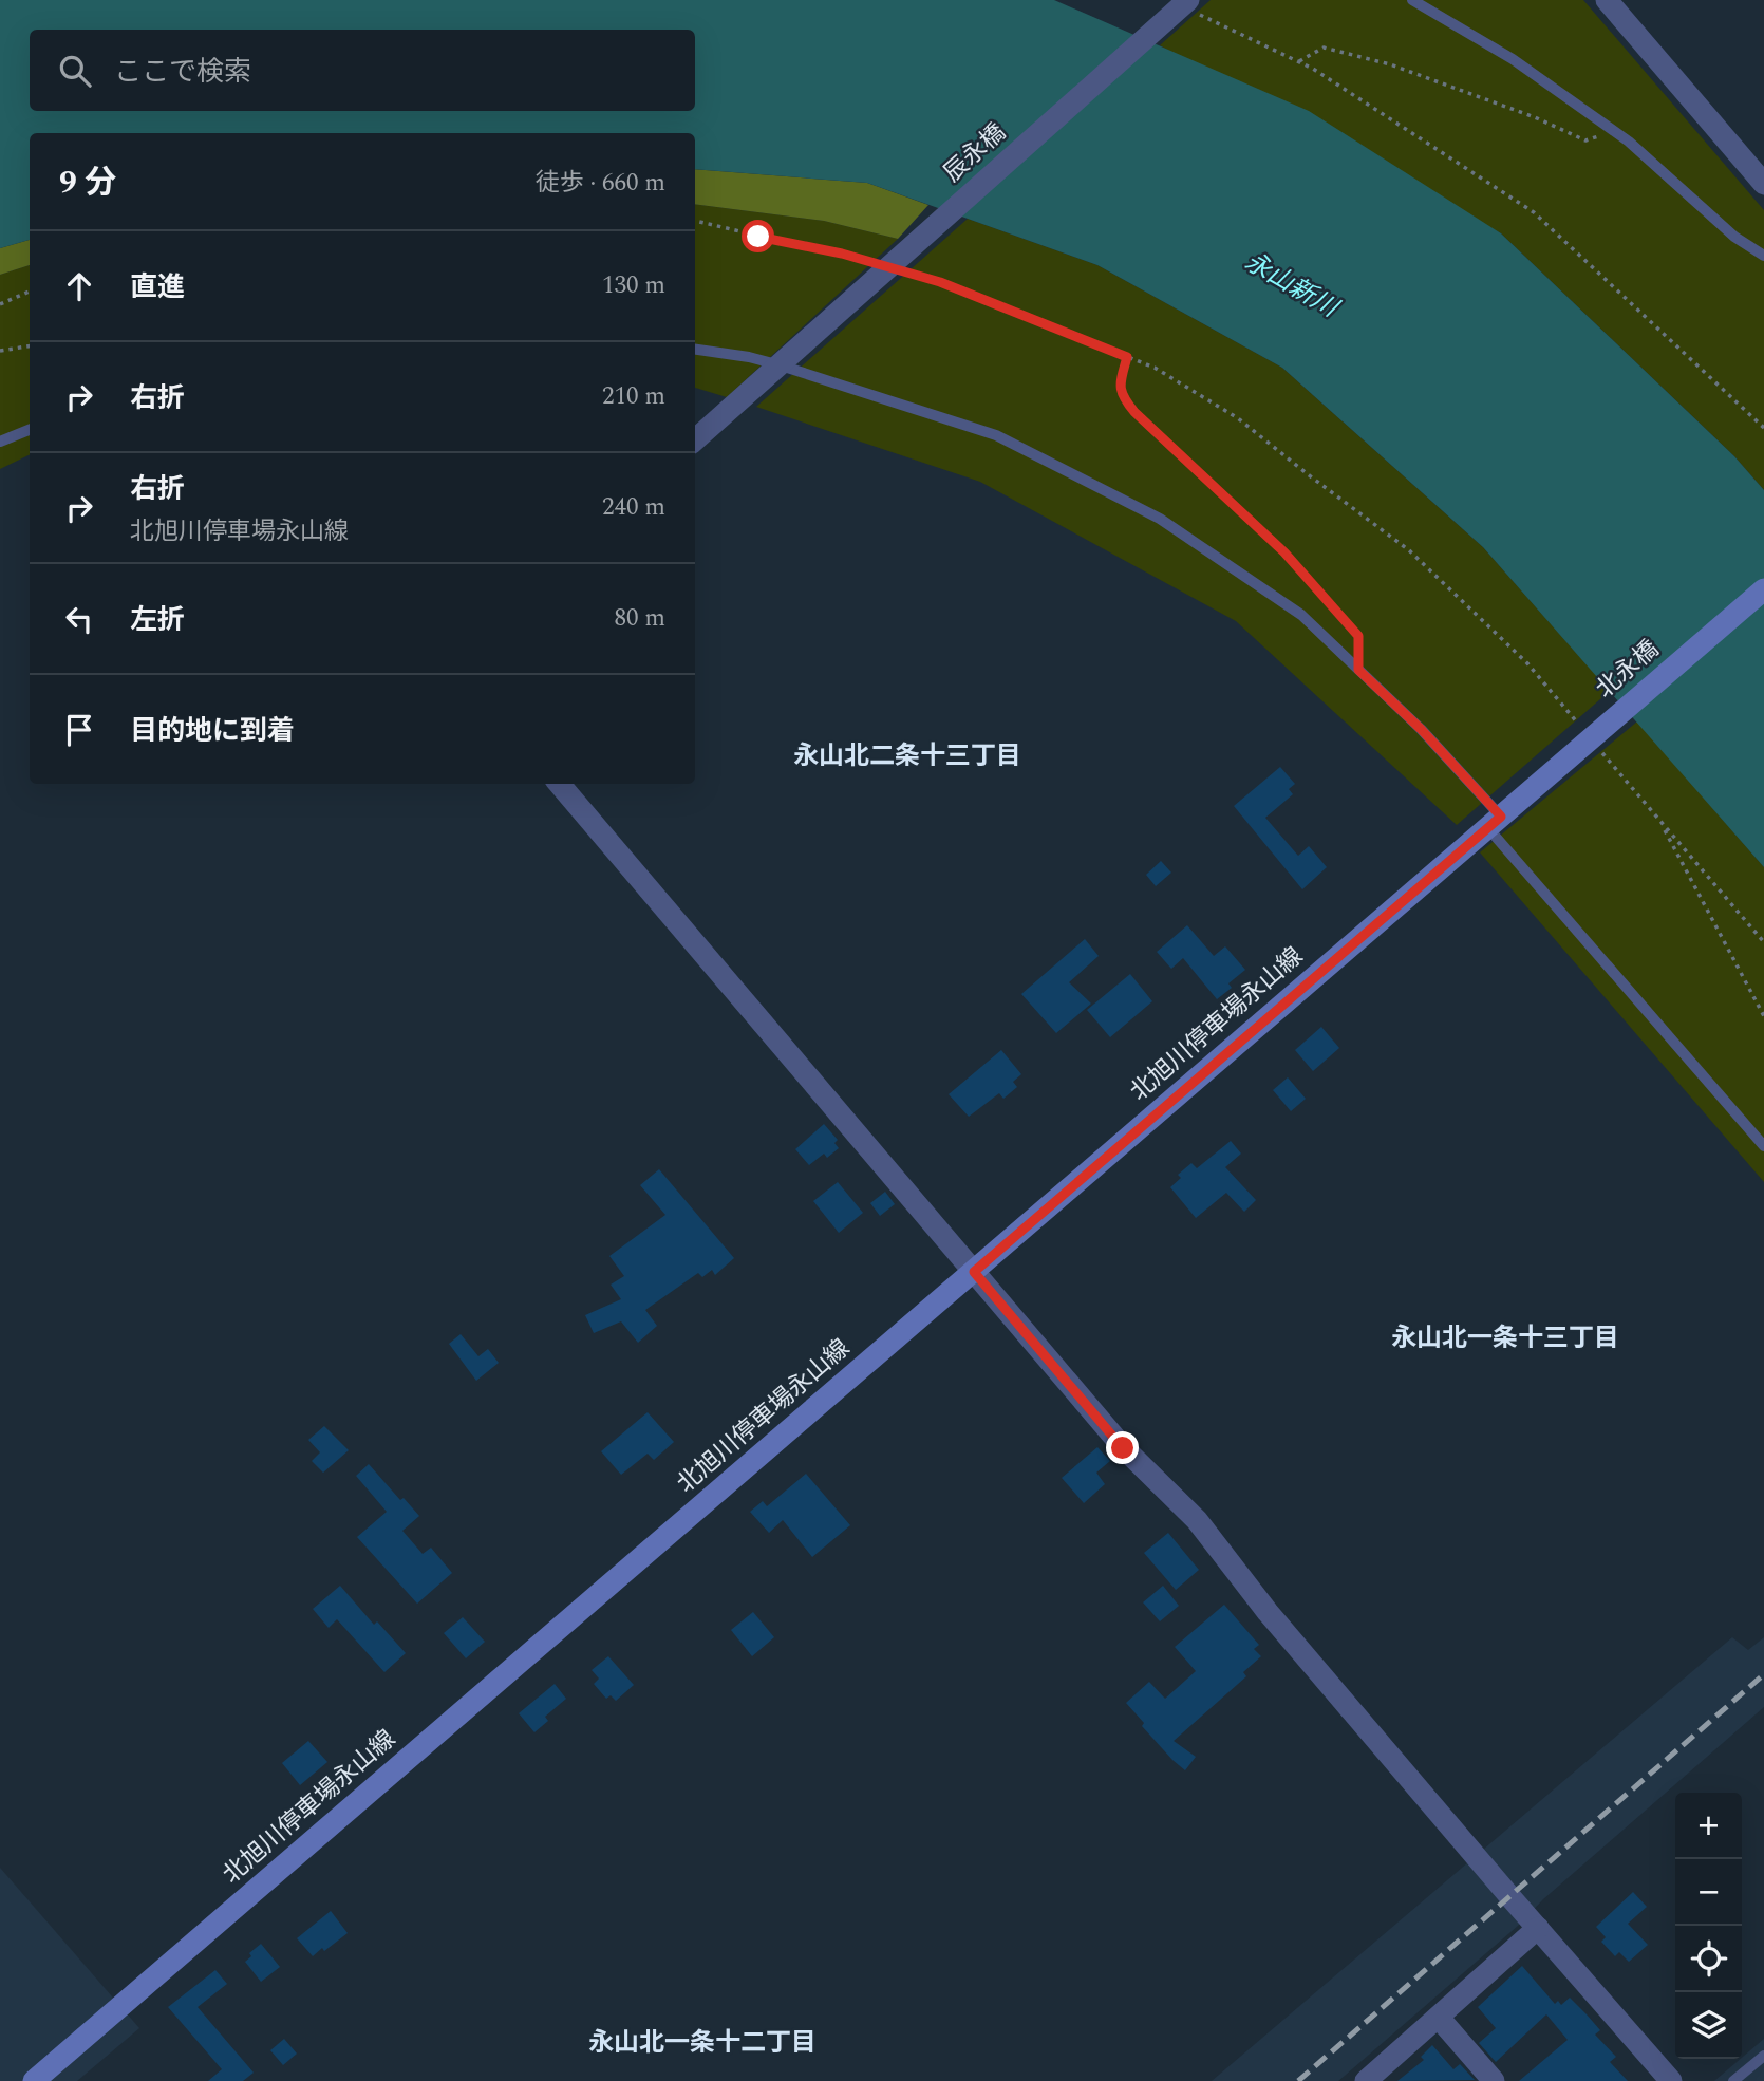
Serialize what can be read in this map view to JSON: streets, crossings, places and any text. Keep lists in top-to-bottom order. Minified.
{"streets":{"main road":["北永橋","北旭川停車場永山線"],"street":["辰永橋"]},"crossings":[["北永橋","北旭川停車場永山線"]],"districts":["永山北二条十三丁目","永山北一条十三丁目","永山北一条十二丁目"],"water":["永山新川"],"page":{"search":"ここで検索","heading":["9 分","徒歩 · 660 m"],"list":[["直進","130 m"],["右折","210 m"],["右折","北旭川停車場永山線","240 m"],["左折","80 m"],"目的地に到着"],"map_buttons":["+","−"]}}
